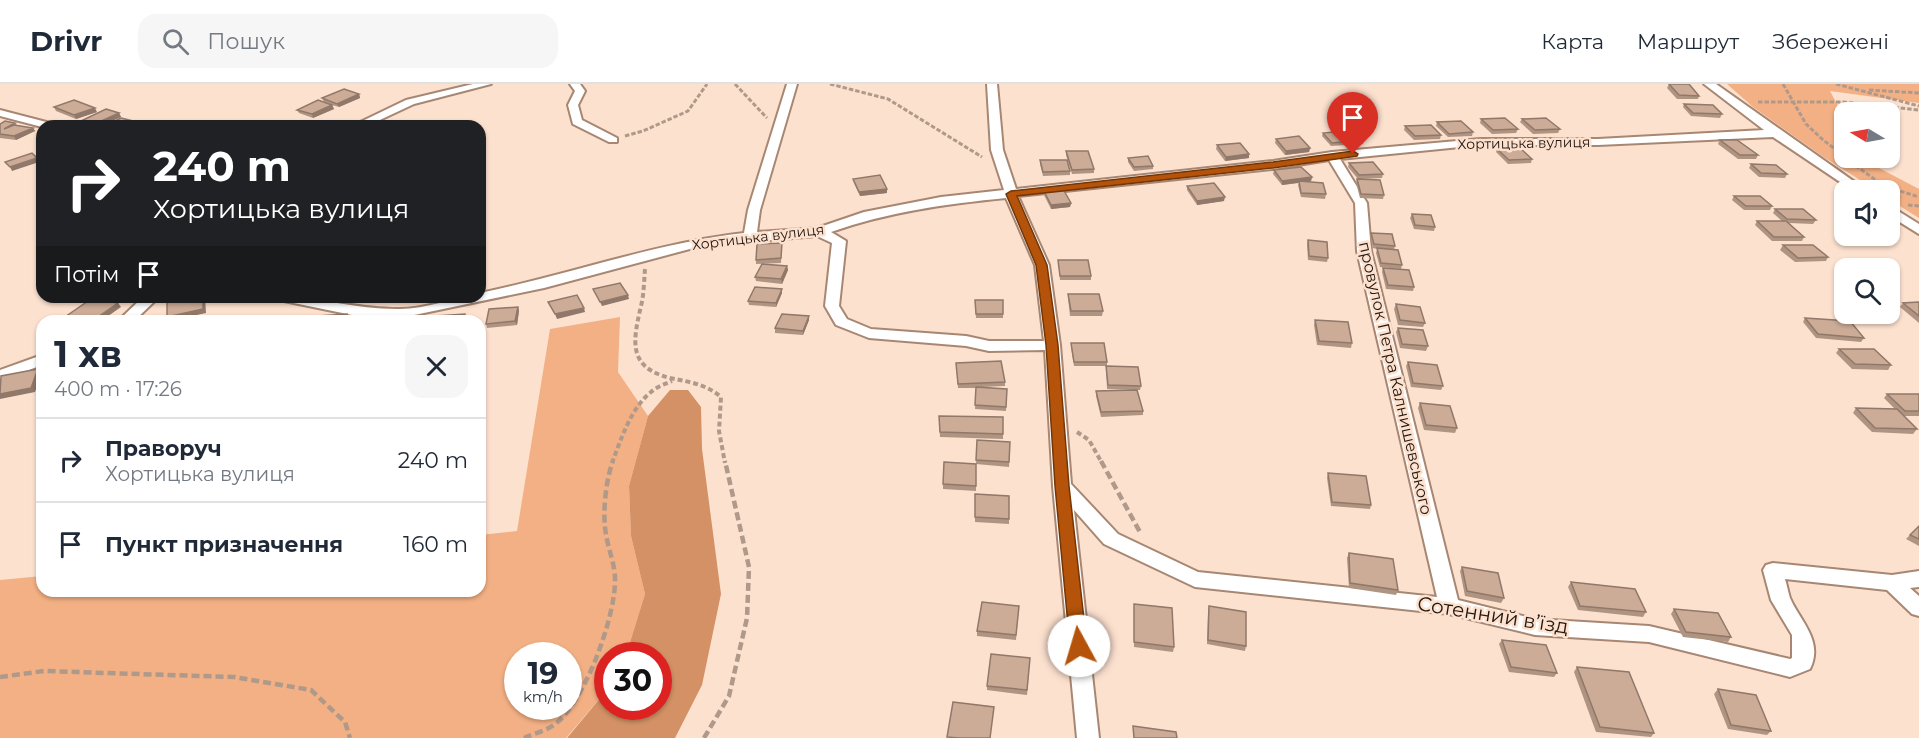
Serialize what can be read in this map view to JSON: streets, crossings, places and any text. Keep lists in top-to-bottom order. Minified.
{"streets":{"street":["Хортицька вулиця","провулок Петра Калнишевського","Сотенний в’їзд"]},"crossings":[["Хортицька вулиця","провулок Петра Калнишевського"],["провулок Петра Калнишевського","Сотенний в’їзд"]],"north":"left","page":{"header":"Drivr","search":"Пошук","nav":["Карта","Маршрут","Збережені"],"turn":["240 m","Хортицька вулиця"],"then":"Потім","heading":["1 хв","400 m · 17:26"],"list":[{"name":"Праворуч","note":"Хортицька вулиця","value":"240 m"},{"name":"Пункт призначення","value":"160 m"}],"speed":"19 km/h","limit":"30"}}
